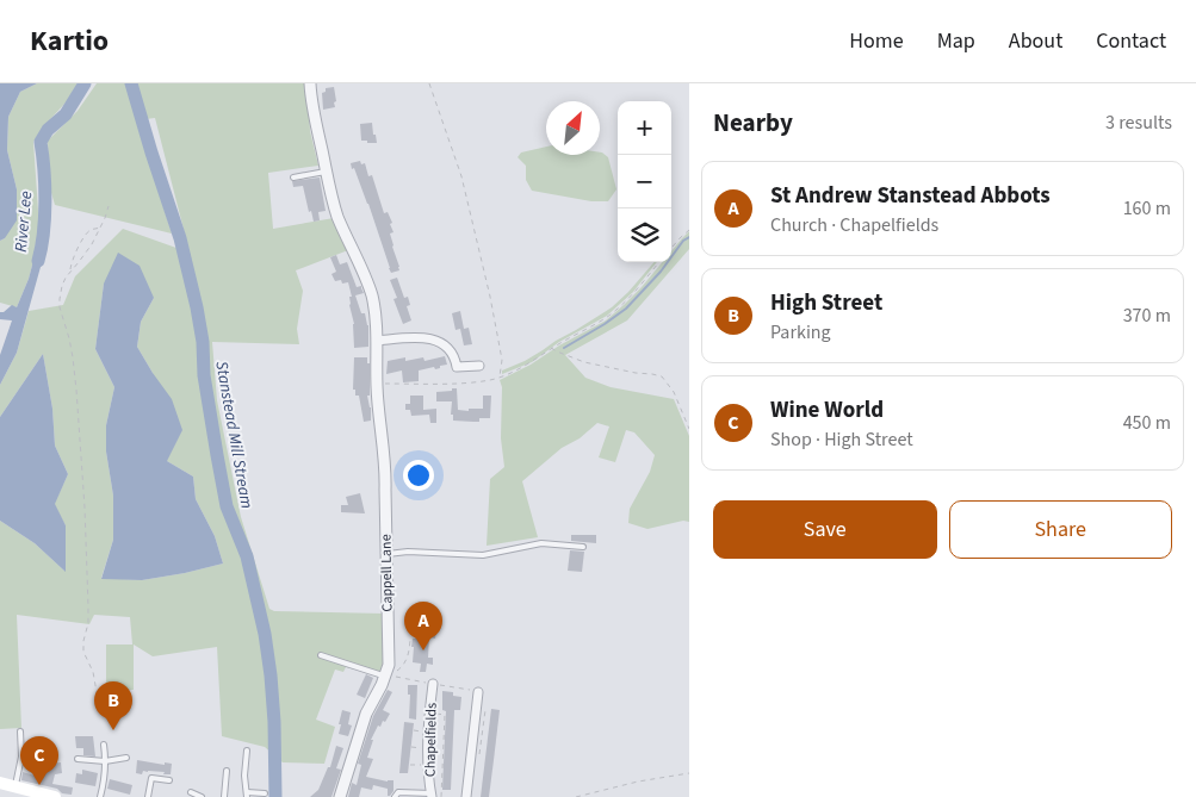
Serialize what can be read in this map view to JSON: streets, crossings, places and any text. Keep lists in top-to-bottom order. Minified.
{"streets":{"street":["Cappell Lane","Chapelfields"]},"water":["River Lee","Stanstead Mill Stream"],"north":"top right","page":{"header":"Kartio","nav":["Home","Map","About","Contact"],"heading":["Nearby","3 results"],"map_buttons":["+","−"],"list":[{"mark":"A","name":"St Andrew Stanstead Abbots","note":"Church · Chapelfields","value":"160 m"},{"mark":"B","name":"High Street","note":"Parking","value":"370 m"},{"mark":"C","name":"Wine World","note":"Shop · High Street","value":"450 m"}],"buttons":["Save","Share"],"pins":["A","B","C"]}}
